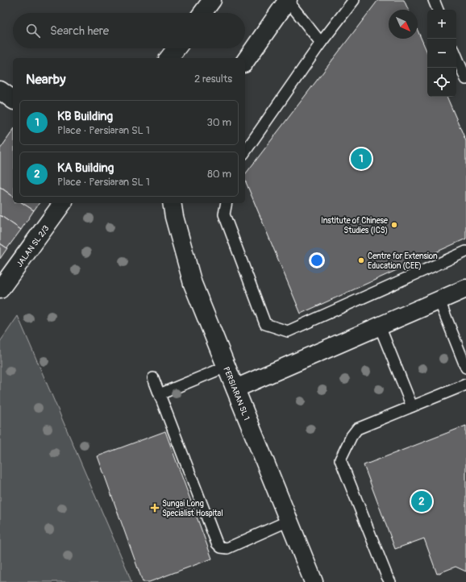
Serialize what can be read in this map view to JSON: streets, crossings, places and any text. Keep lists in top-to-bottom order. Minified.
{"streets":{"street":["JALAN SL 2/3","PERSIARAN SL 1"]},"places":{"other":["Institute of Chinese Studies (ICS)","Centre for Extension Education (CEE)"],"health":["Sungai Long Specialist Hospital"]},"north":"bottom right","page":{"map_buttons":["+","−"],"search":"Search here","heading":["Nearby","2 results"],"list":[{"mark":"1","name":"KB Building","note":"Place · Persiaran SL 1","value":"30 m"},{"mark":"2","name":"KA Building","note":"Place · Persiaran SL 1","value":"80 m"}],"pins":["1","2"]}}
